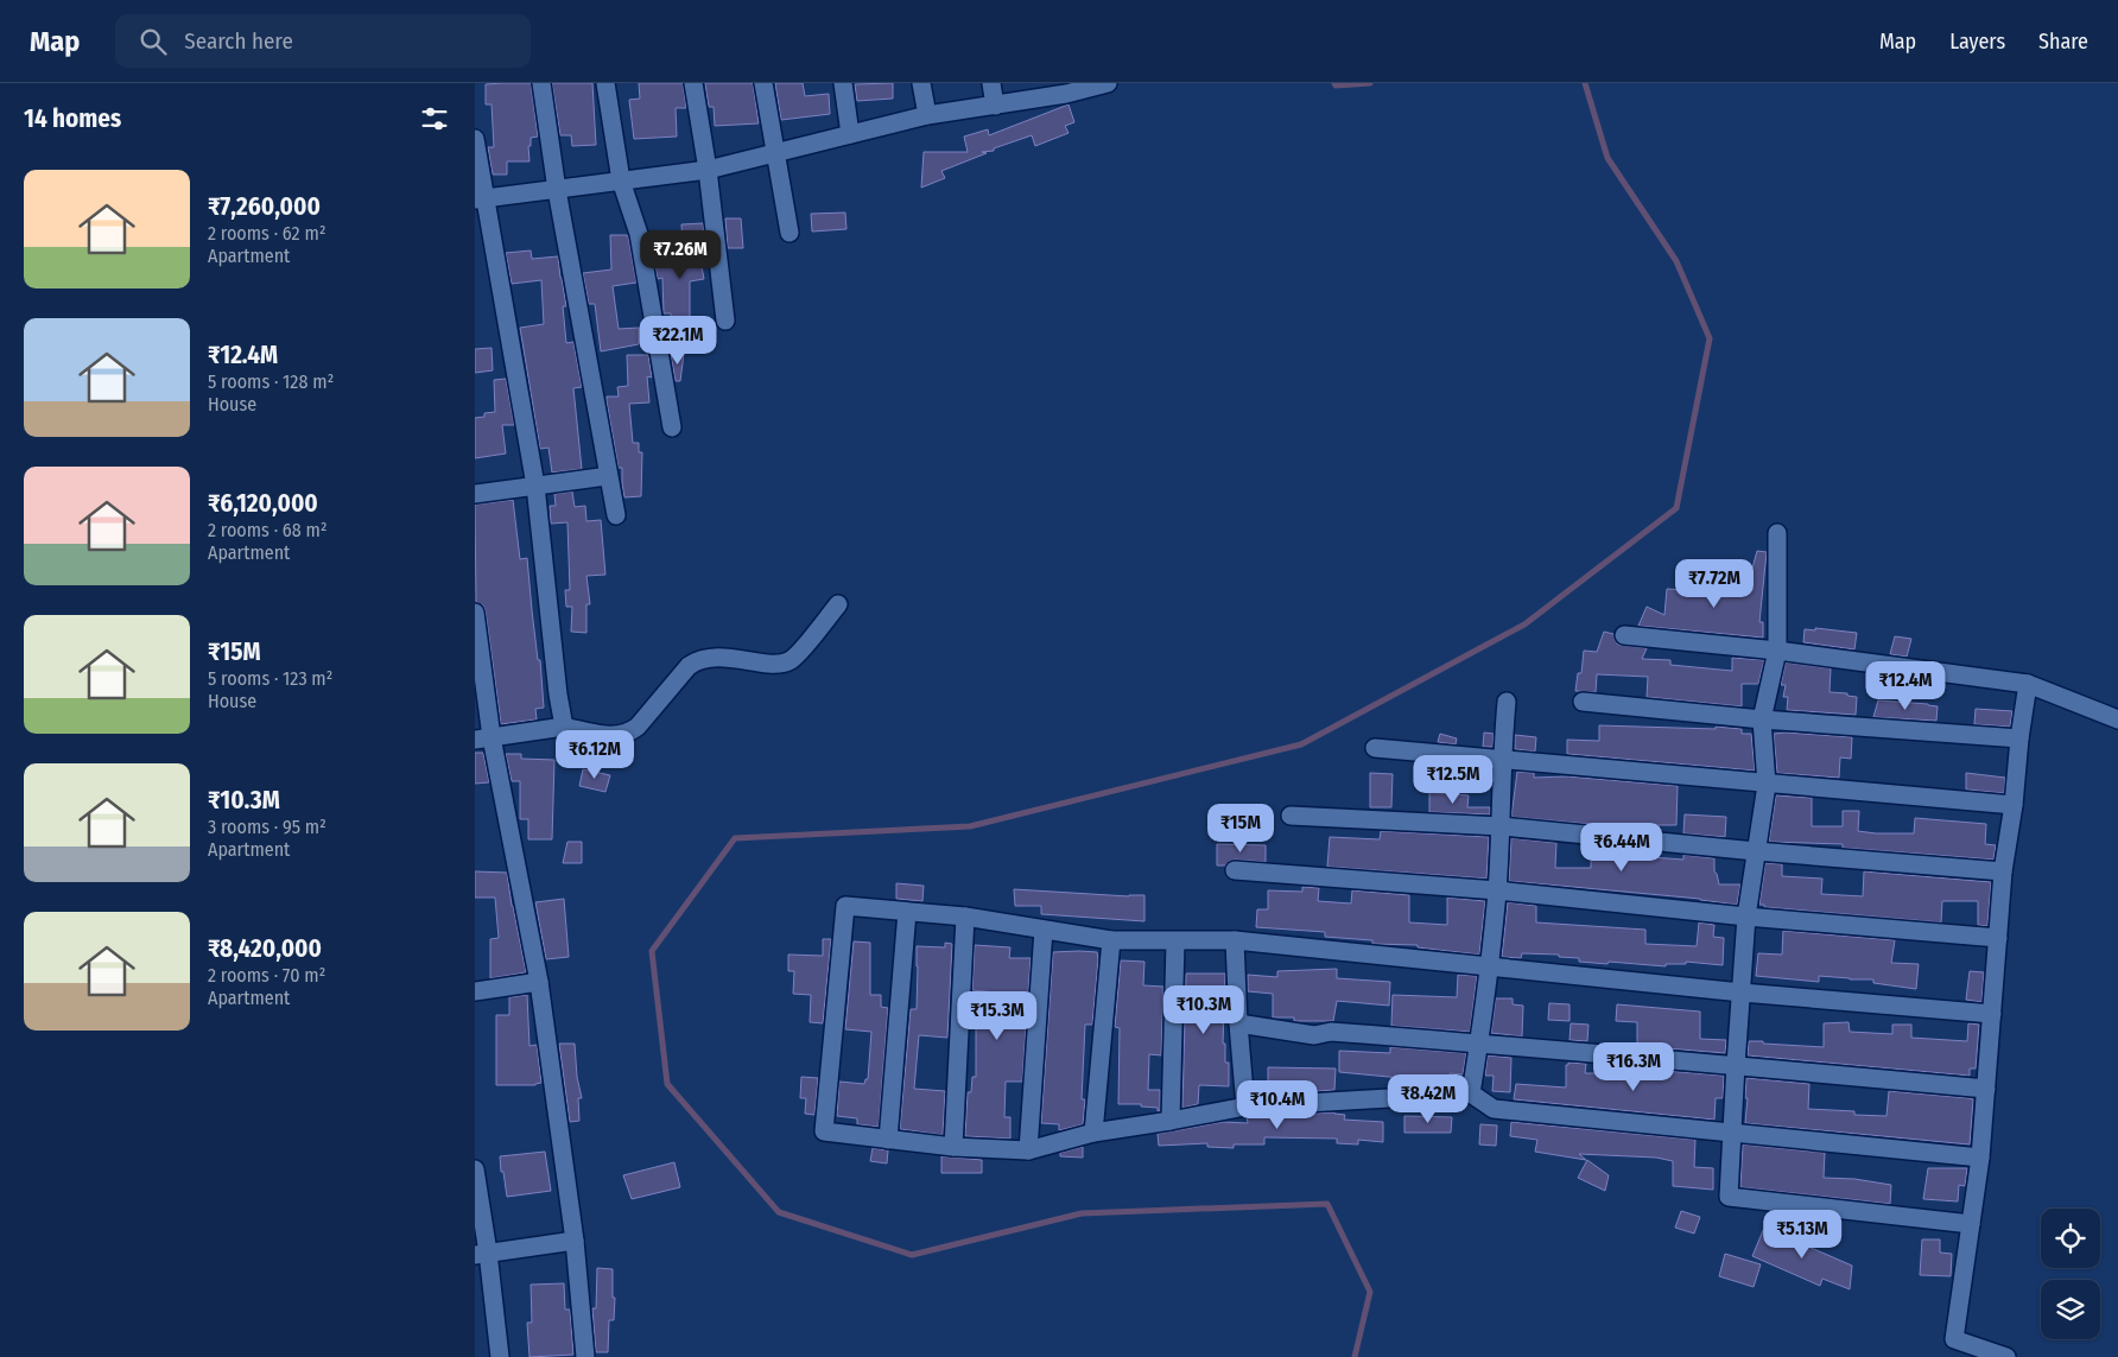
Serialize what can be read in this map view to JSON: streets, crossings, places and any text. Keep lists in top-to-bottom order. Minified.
{"page":{"header":"Map","search":"Search here","nav":["Map","Layers","Share"],"heading":"14 homes","list":[{"name":"₹7,260,000","note":"2 rooms · 62 m² · Apartment"},{"name":"₹12.4M","note":"5 rooms · 128 m² · House"},{"name":"₹6,120,000","note":"2 rooms · 68 m² · Apartment"},{"name":"₹15M","note":"5 rooms · 123 m² · House"},{"name":"₹10.3M","note":"3 rooms · 95 m² · Apartment"},{"name":"₹8,420,000","note":"2 rooms · 70 m² · Apartment"}],"price":["₹7.26M","₹22.1M","₹7.72M","₹12.4M","₹6.12M","₹12.5M","₹15M","₹6.44M","₹10.3M","₹15.3M","₹16.3M","₹8.42M","₹10.4M","₹5.13M"]}}
